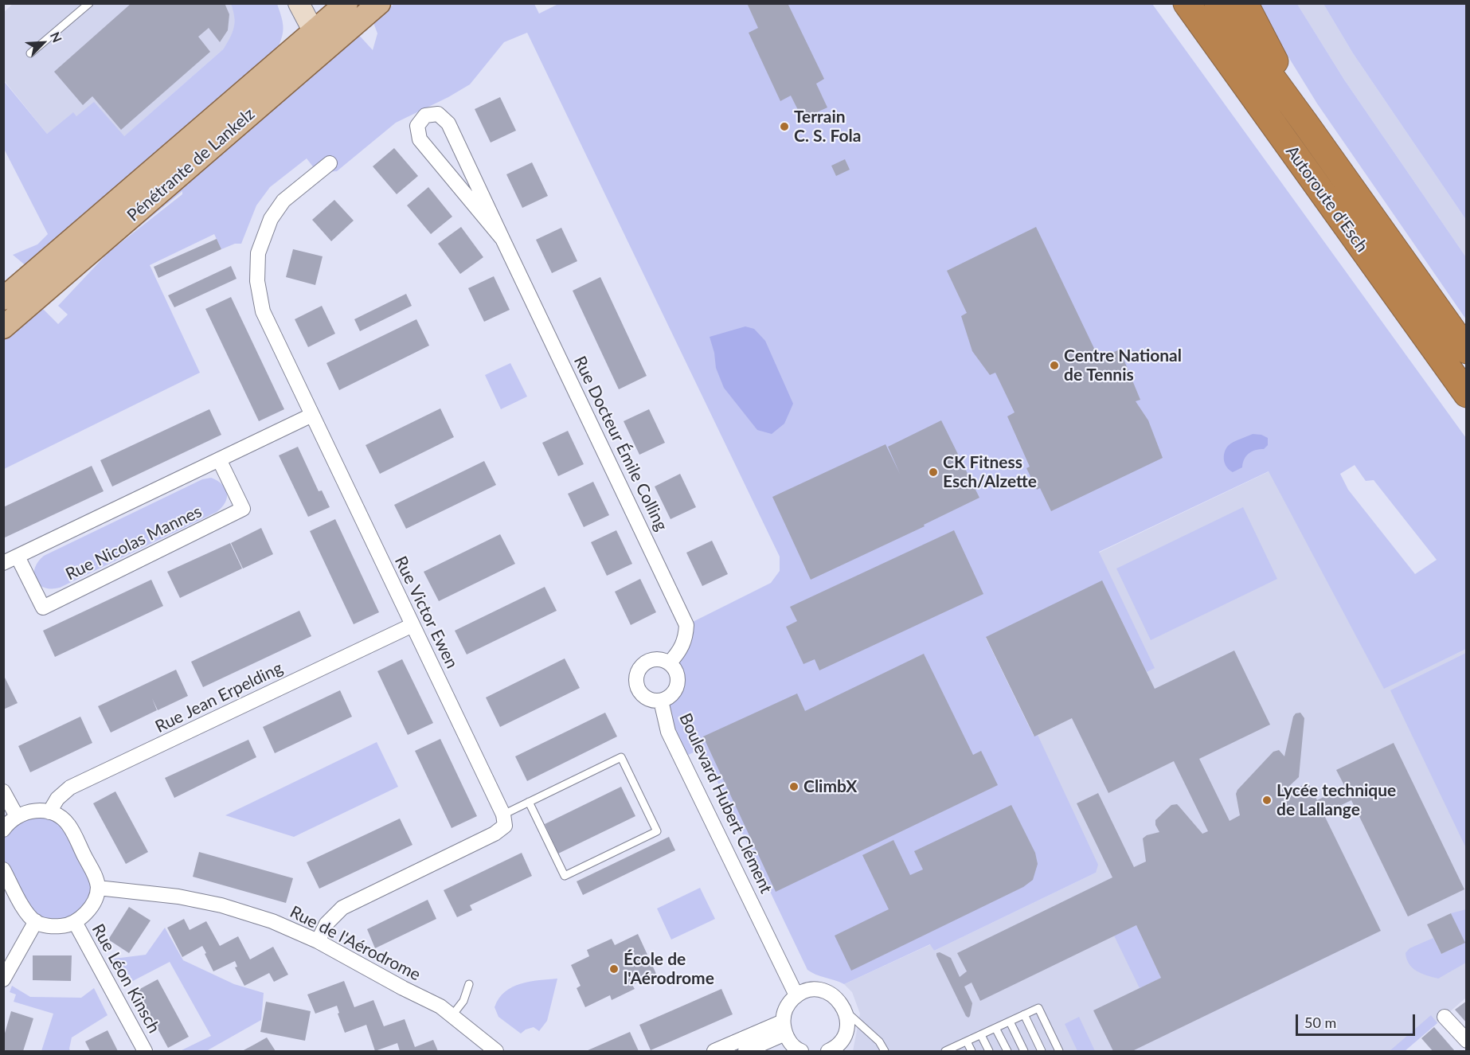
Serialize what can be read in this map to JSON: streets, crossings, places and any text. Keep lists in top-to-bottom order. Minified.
{"streets":{"highway":["Autoroute d'Esch"],"main road":["Pénétrante de Lankelz"],"street":["Rue Docteur Émile Colling","Rue Nicolas Mannes","Rue Victor Ewen","Rue Jean Erpelding","Boulevard Hubert Clément","Rue de l'Aérodrome","Rue Léon Kinsch"]},"crossings":[["Rue Docteur Émile Colling","Boulevard Hubert Clément"],["Rue Victor Ewen","Rue Jean Erpelding"]],"places":["Terrain C. S. Fola","Centre National de Tennis","CK Fitness Esch/Alzette","ClimbX","Lycée technique de Lallange","École de l'Aérodrome"],"scale_bar":"50 m","north":"top right"}
